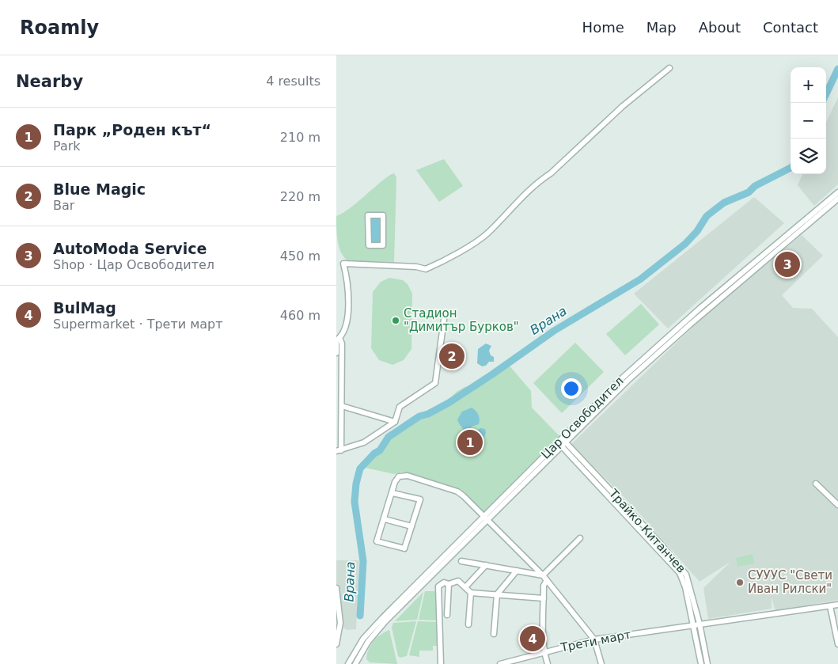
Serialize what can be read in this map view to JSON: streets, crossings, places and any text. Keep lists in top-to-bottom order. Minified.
{"streets":{"street":["Цар Освободител","Трайко Китанчев","Трети март"]},"crossings":[["Цар Освободител","Трайко Китанчев"],["Трайко Китанчев","Трети март"]],"water":["Врана"],"places":["Стадион \"Димитър Бурков\"","СУУУС \"Свети Иван Рилски\""],"page":{"header":"Roamly","nav":["Home","Map","About","Contact"],"heading":["Nearby","4 results"],"map_buttons":["+","−"],"list":[{"mark":"1","name":"Парк „Роден кът“","note":"Park","value":"210 m"},{"mark":"2","name":"Blue Magic","note":"Bar","value":"220 m"},{"mark":"3","name":"AutoModa Service","note":"Shop · Цар Освободител","value":"450 m"},{"mark":"4","name":"BulMag","note":"Supermarket · Трети март","value":"460 m"}],"pins":["3","2","1","4"]}}
